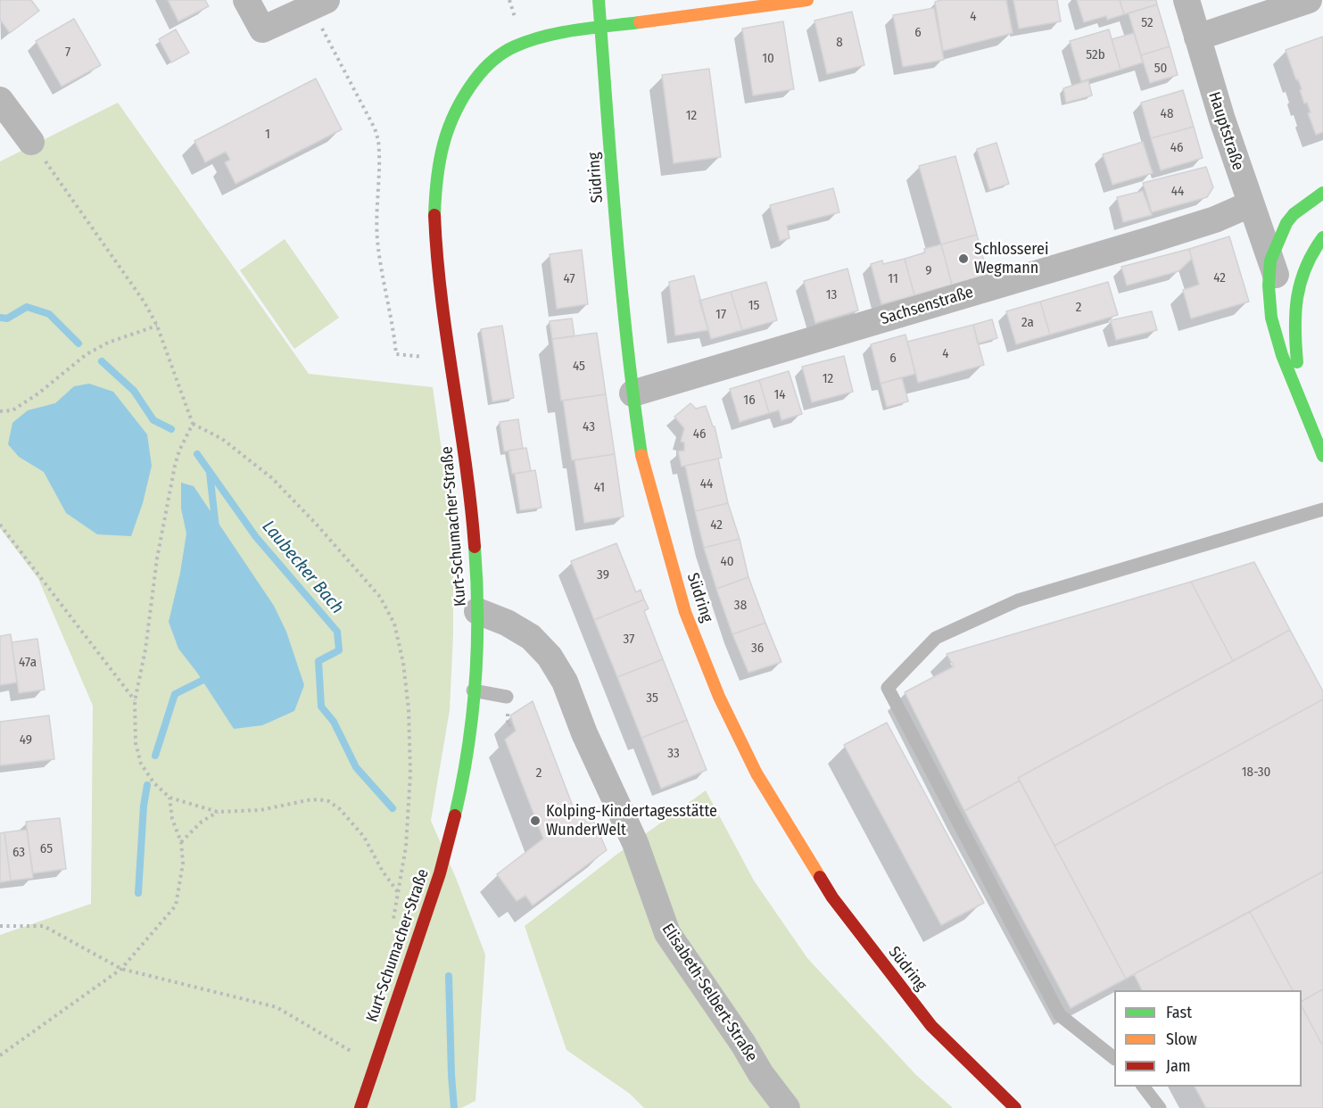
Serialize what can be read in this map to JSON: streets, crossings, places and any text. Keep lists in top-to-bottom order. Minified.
{"streets":{"street":["Hauptstraße","Südring","Sachsenstraße","Kurt-Schumacher-Straße","Elisabeth-Selbert-Straße"]},"crossings":[["Hauptstraße","Sachsenstraße"],["Südring","Sachsenstraße"],["Südring","Kurt-Schumacher-Straße"],["Kurt-Schumacher-Straße","Elisabeth-Selbert-Straße"]],"water":["Laubecker Bach"],"places":["Schlosserei Wegmann","Kolping-Kindertagesstätte WunderWelt"],"house_numbers":["4","52","6","8","7","52b","10","50","48","12","1","46","44","9","42","47","11","13","15","2","17","2a","4","6","45","12","14","16","43","46","44","41","42","40","39","38","37","36","47a","35","49","33","18-30","2","65","63"],"legend":["Fast","Slow","Jam"]}
